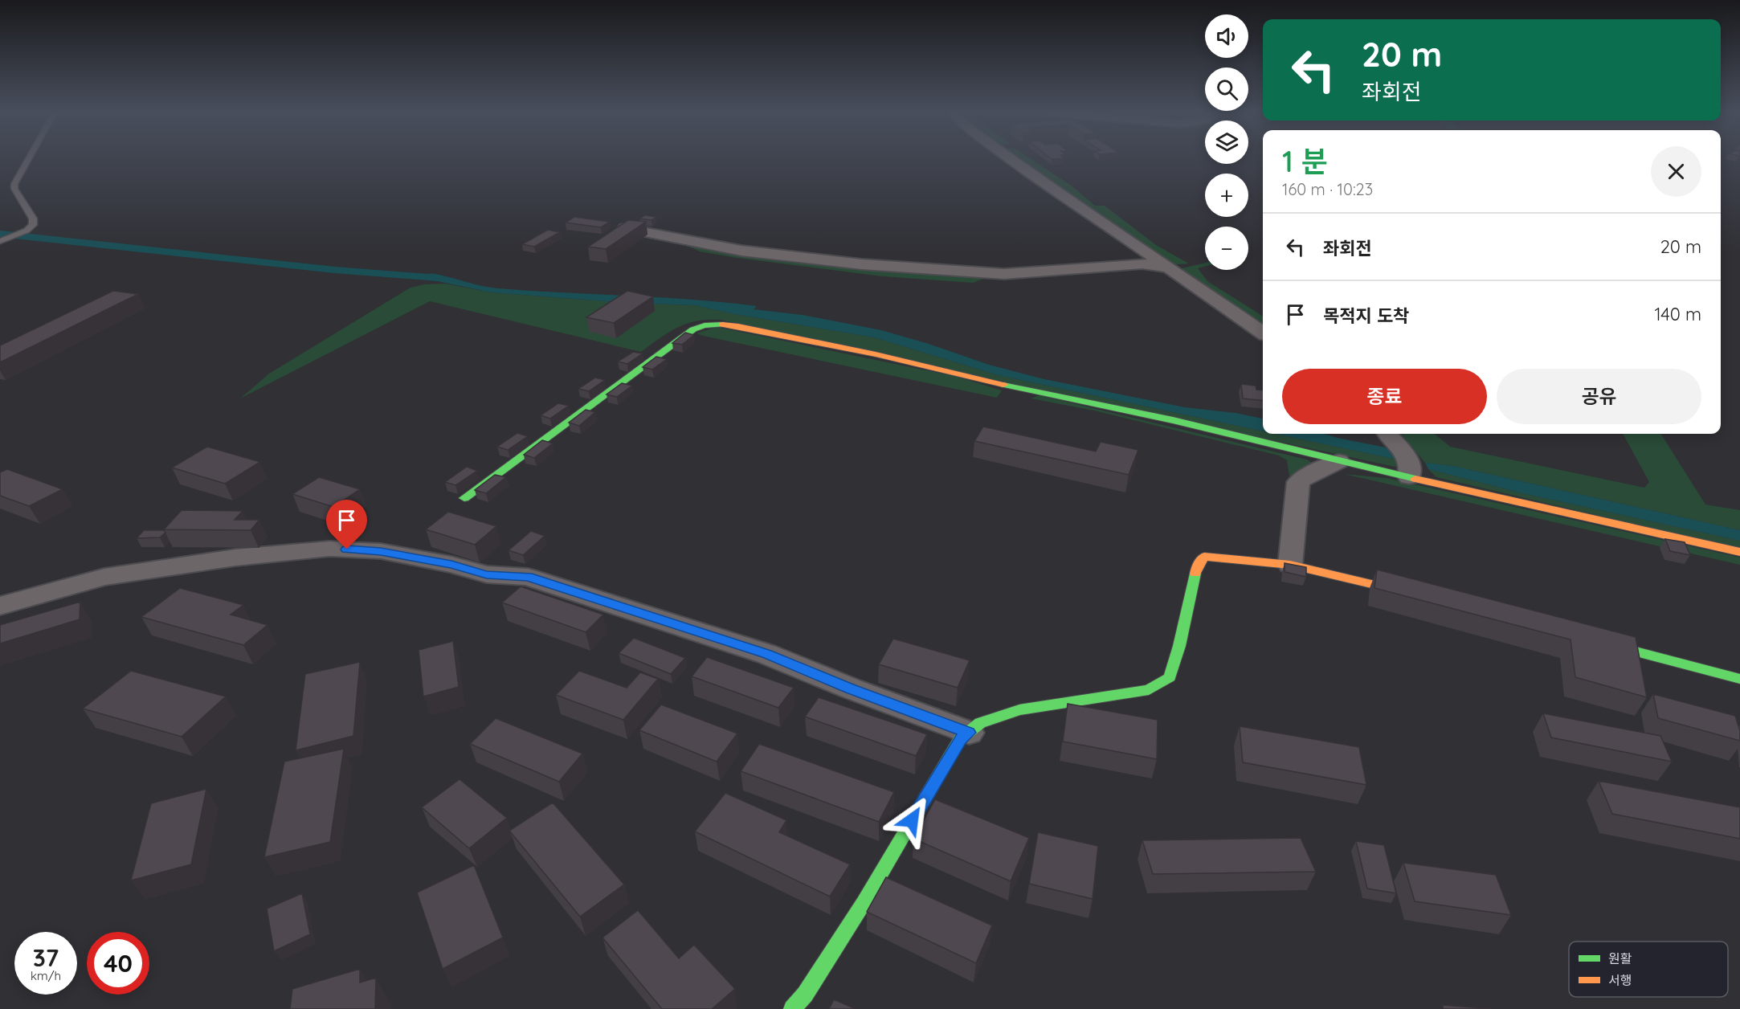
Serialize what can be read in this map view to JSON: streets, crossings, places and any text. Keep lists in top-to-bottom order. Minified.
{"legend":["원활","서행"],"page":{"map_buttons":["+","−"],"turn":["20 m","좌회전"],"heading":["1 분","160 m · 10:23"],"list":[{"name":"좌회전","value":"20 m"},{"name":"목적지 도착","value":"140 m"}],"buttons":["종료","공유"],"speed":"37 km/h","limit":"40"}}
